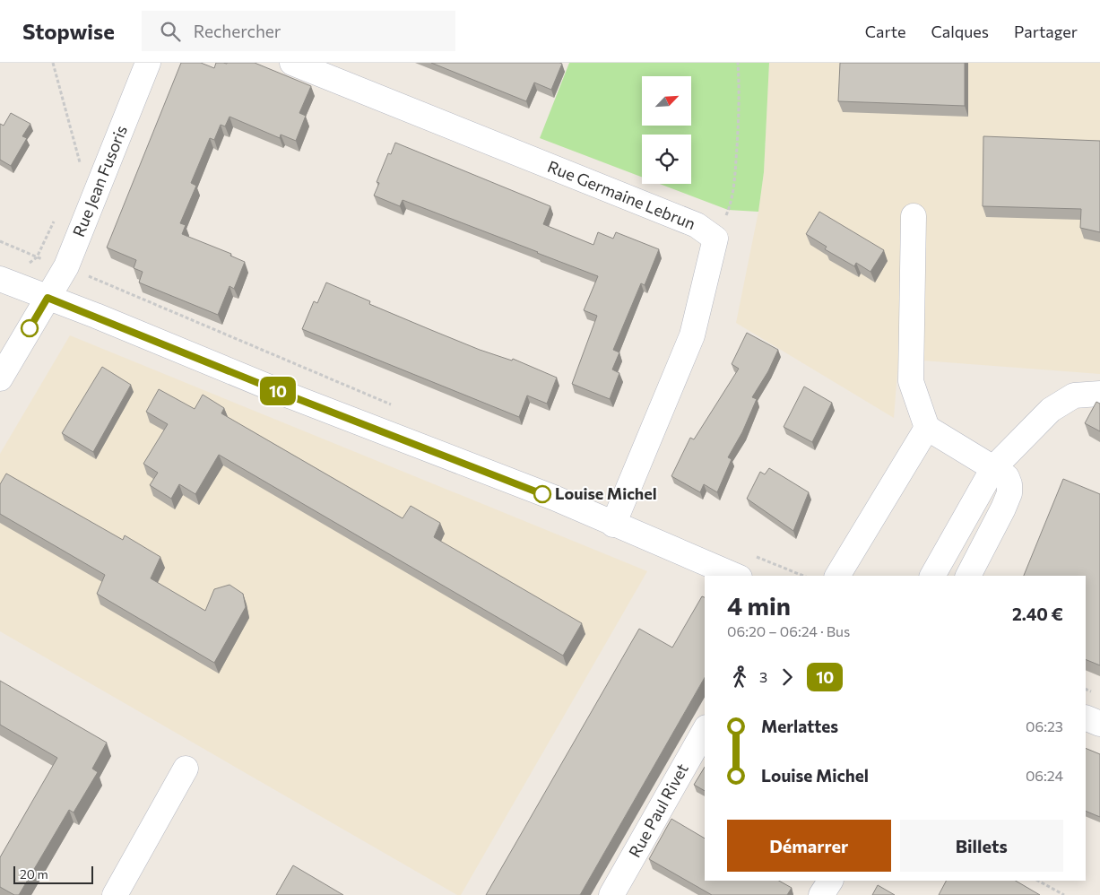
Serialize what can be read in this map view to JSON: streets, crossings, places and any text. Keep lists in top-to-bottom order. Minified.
{"streets":{"street":["Rue Jean Fusoris","Rue Germaine Lebrun","Rue Paul Rivet"]},"places":["Louise Michel"],"lines":["bus line 10"],"scale_bar":"20 m","north":"top right","page":{"header":"Stopwise","search":"Rechercher","nav":["Carte","Calques","Partager"],"on_map":"10","heading":["4 min","06:20 – 06:24 · Bus","2.40 €"],"legs":["3","10"],"list":[{"name":"Merlattes","value":"06:23"},{"name":"Louise Michel","value":"06:24"}],"buttons":["Démarrer","Billets"],"scale":"20 m"}}
